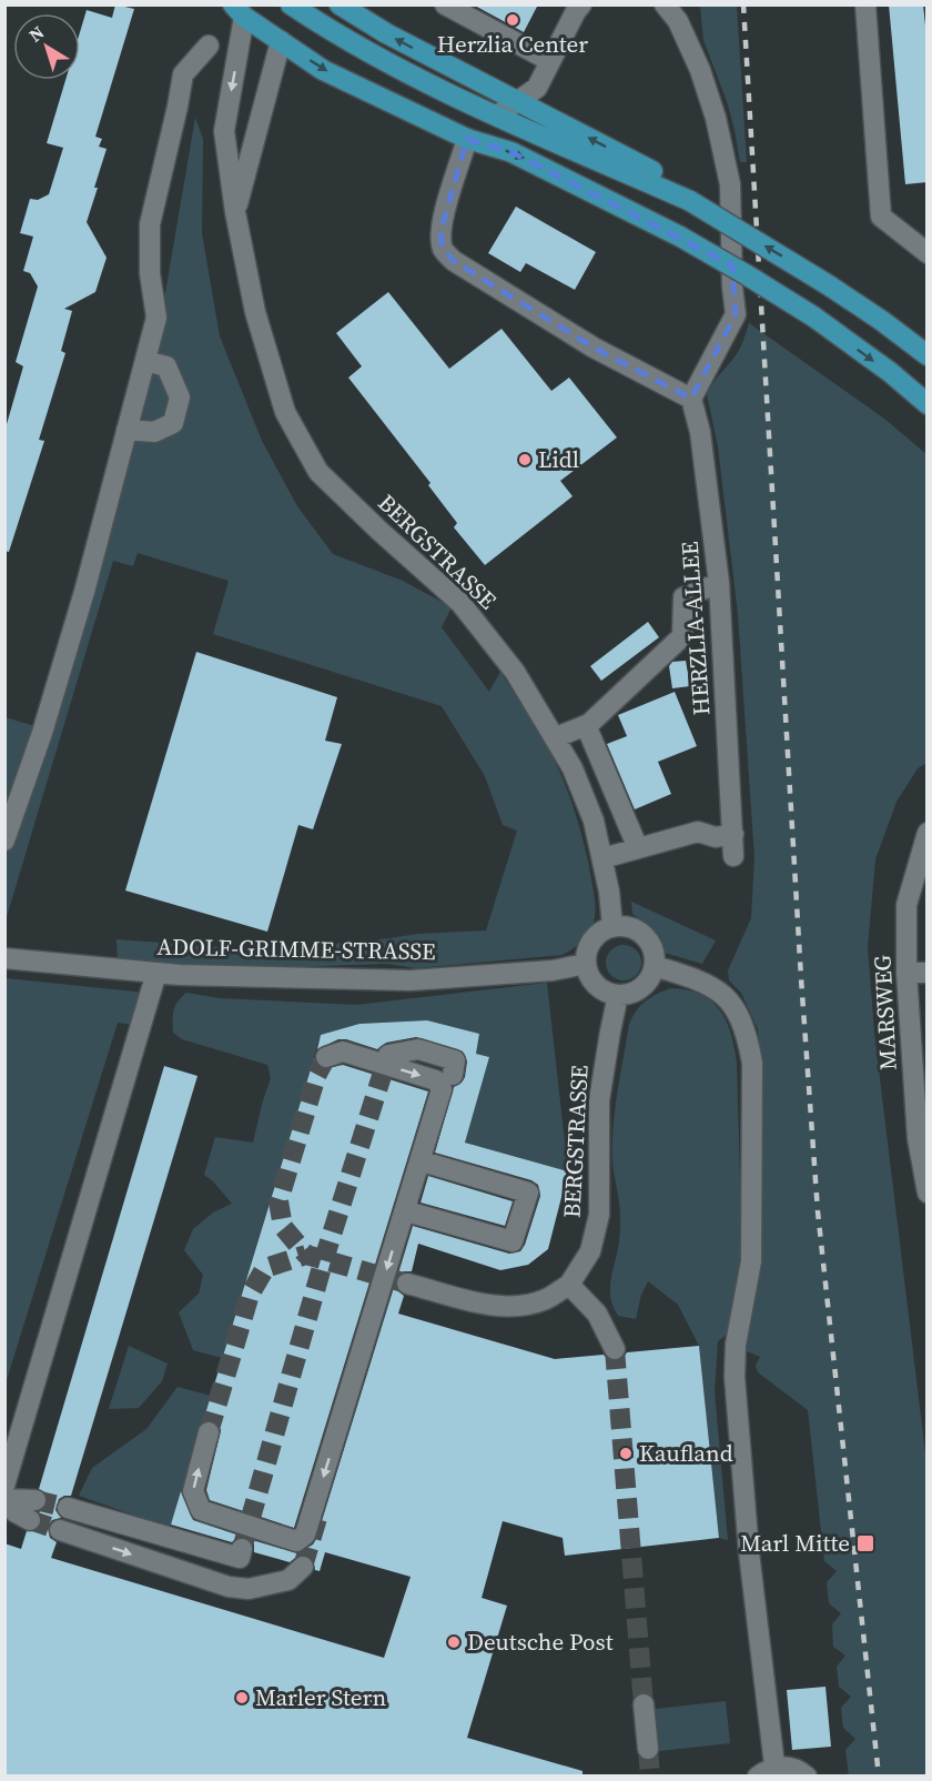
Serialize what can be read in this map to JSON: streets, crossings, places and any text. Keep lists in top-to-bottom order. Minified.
{"streets":{"main road":["BERGSTRASSE"],"street":["HERZLIA-ALLEE","ADOLF-GRIMME-STRASSE","MARSWEG"]},"crossings":[["BERGSTRASSE","ADOLF-GRIMME-STRASSE"]],"places":{"other":["Herzlia Center","Lidl","Kaufland","Deutsche Post","Marler Stern"],"transit":["Marl Mitte"]},"north":"top left"}
